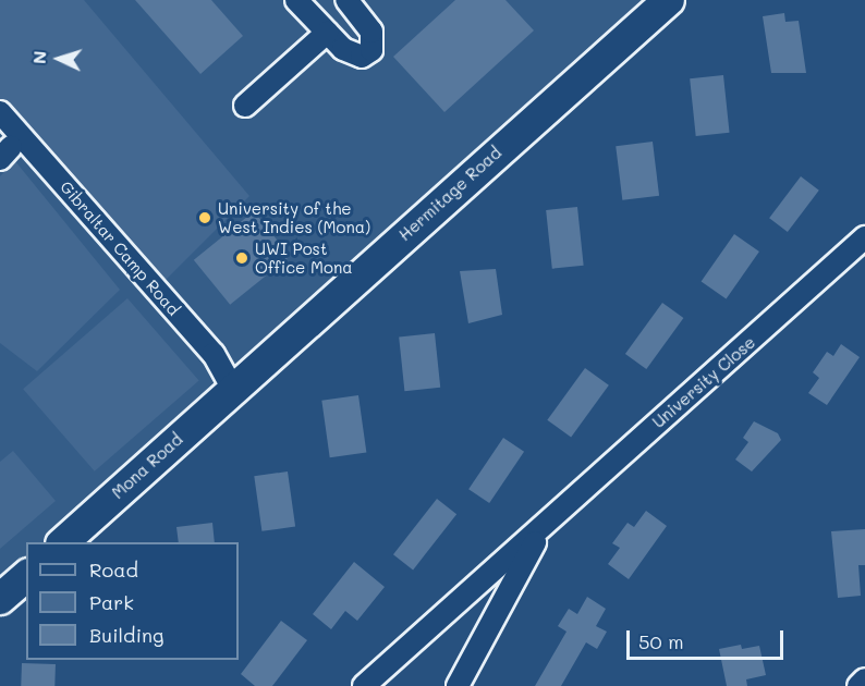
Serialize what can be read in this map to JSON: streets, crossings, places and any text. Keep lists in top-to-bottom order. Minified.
{"streets":{"street":["Hermitage Road","Gibraltar Camp Road","University Close","Mona Road"]},"crossings":[["Hermitage Road","Gibraltar Camp Road"],["Hermitage Road","Mona Road"],["Gibraltar Camp Road","Mona Road"]],"places":["University of the West Indies (Mona)","UWI Post Office Mona"],"legend":["Road","Park","Building"],"scale_bar":"50 m","north":"left"}
